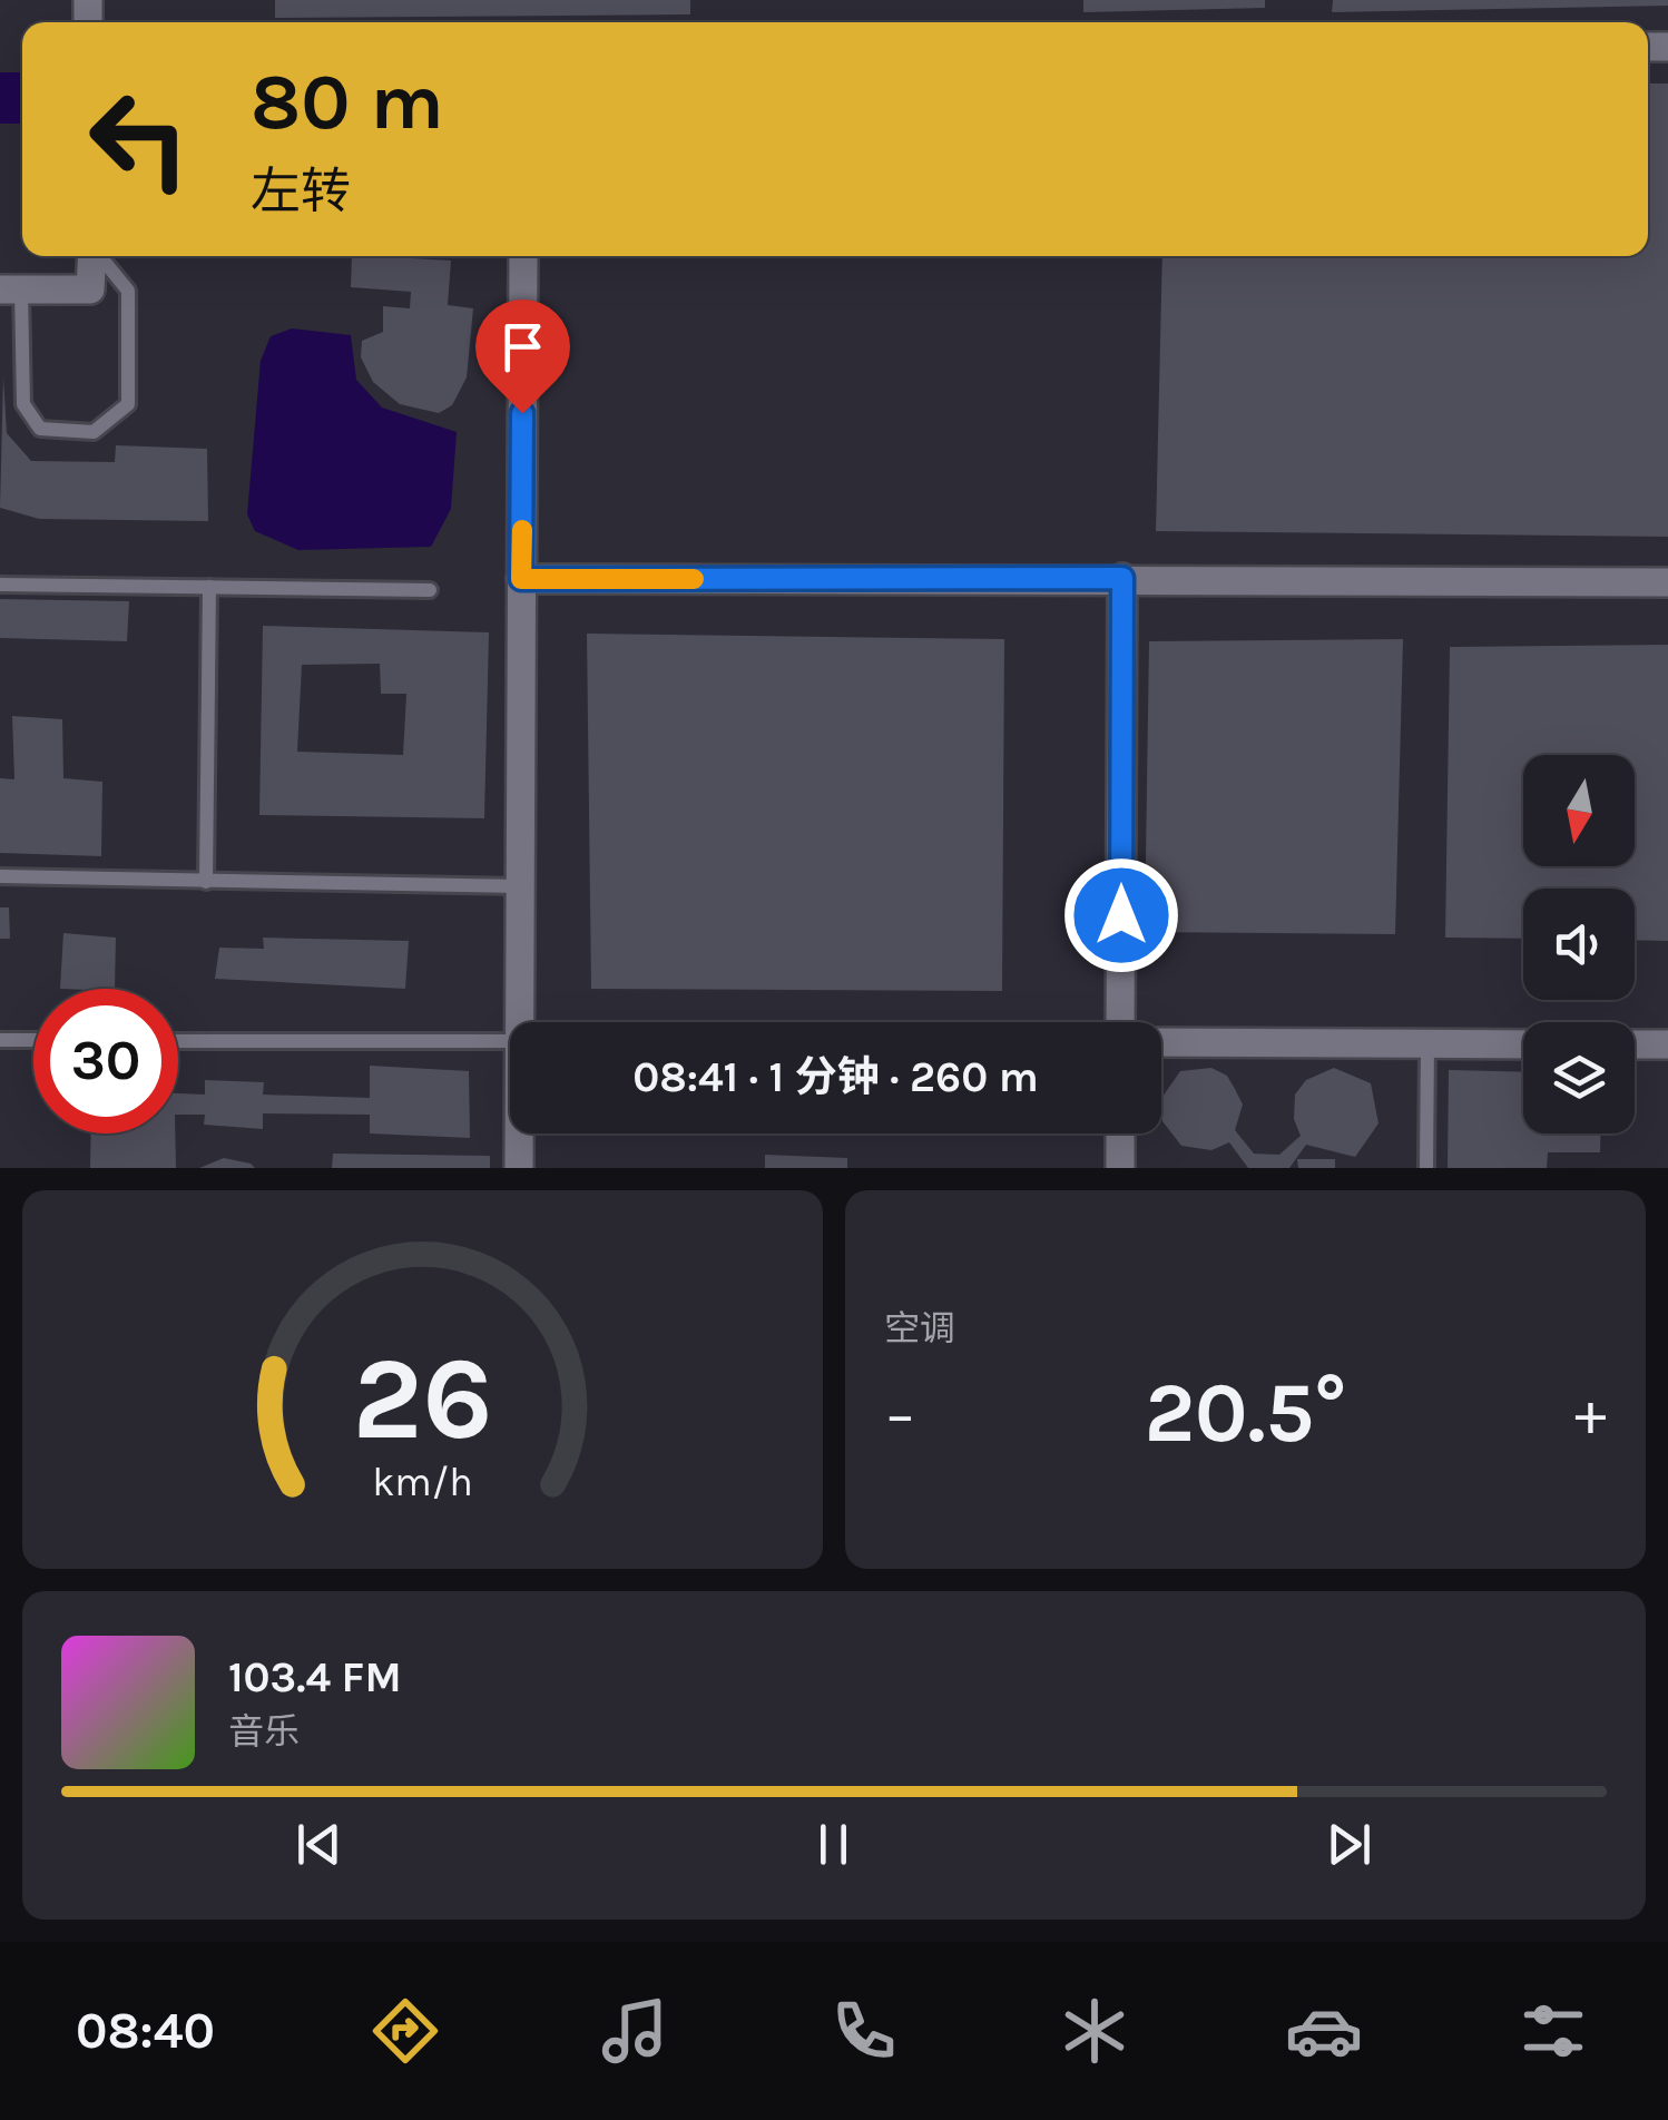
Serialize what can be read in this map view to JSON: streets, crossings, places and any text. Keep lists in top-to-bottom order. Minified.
{"north":"bottom","page":{"turn":["80 m","左转"],"limit":"30","trip":"08:41 · 1 分钟 · 260 m","tile":"空调","heat":["−","20.5°","+"],"song":["103.4 FM","音乐"],"tabs":"08:40","gauge":["26","km/h"]}}
